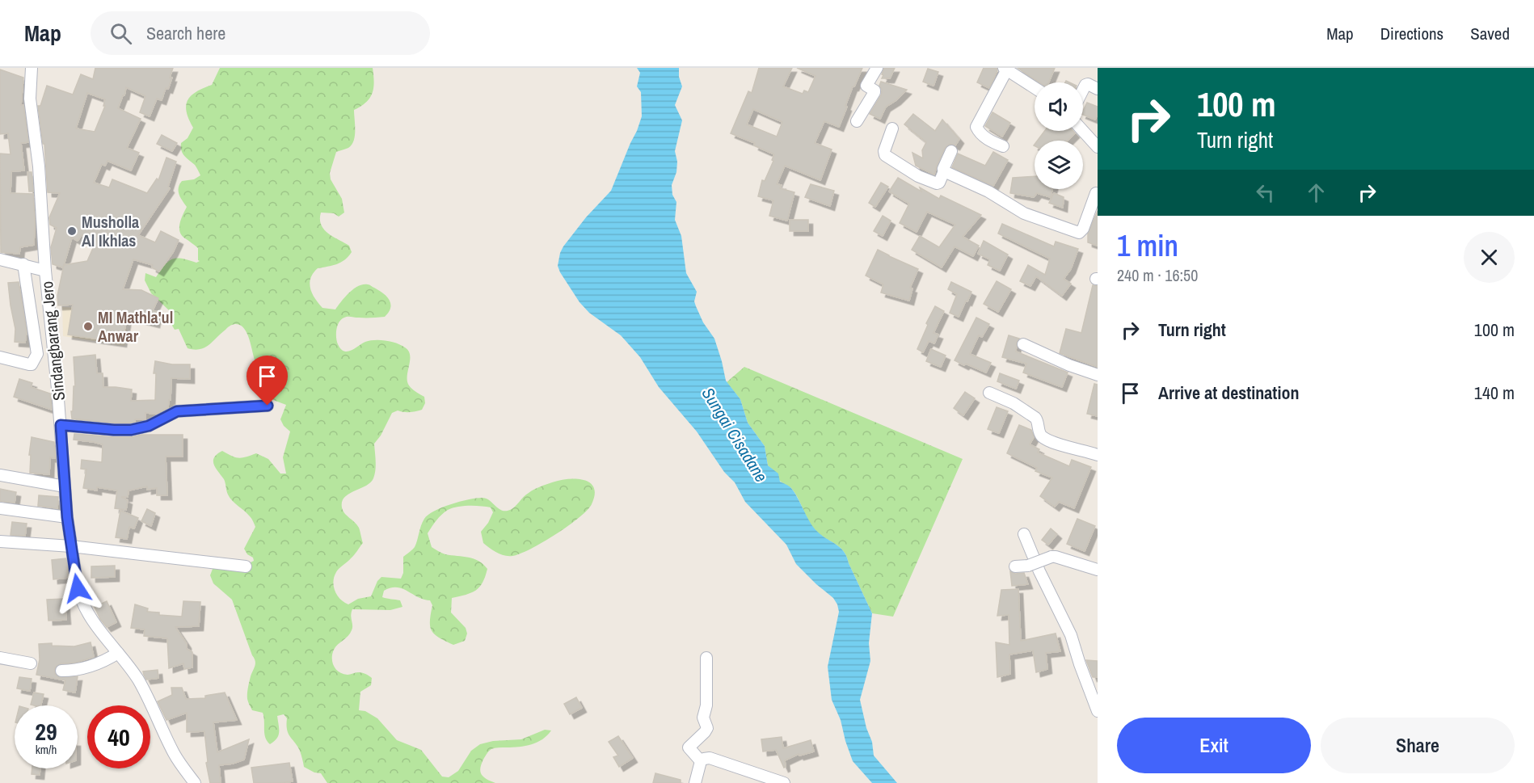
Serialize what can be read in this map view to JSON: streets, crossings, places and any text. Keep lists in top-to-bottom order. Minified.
{"streets":{"street":["Sindangbarang Jero"]},"water":["Sungai Cisadane"],"places":["Musholla Al Ikhlas","MI Mathla'ul Anwar"],"page":{"header":"Map","search":"Search here","nav":["Map","Directions","Saved"],"turn":["100 m","Turn right"],"heading":["1 min","240 m · 16:50"],"list":[{"name":"Turn right","value":"100 m"},{"name":"Arrive at destination","value":"140 m"}],"speed":"29 km/h","limit":"40","buttons":["Exit","Share"]}}
